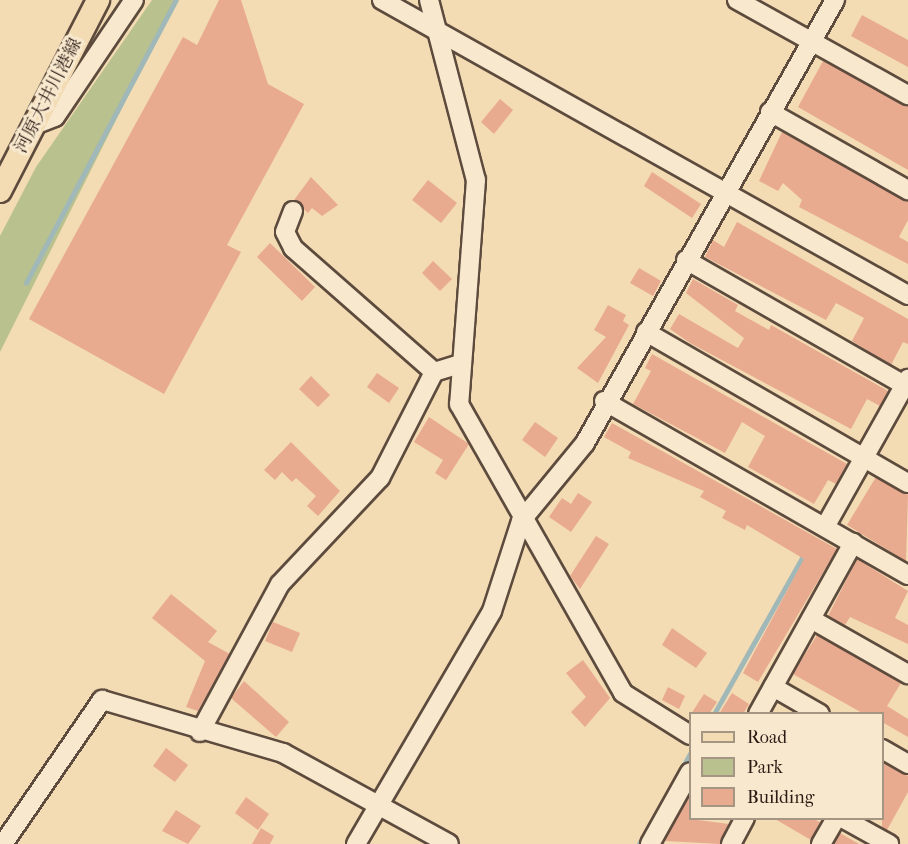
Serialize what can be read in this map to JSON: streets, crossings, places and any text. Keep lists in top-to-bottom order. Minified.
{"streets":{"main road":["河原大井川港線"]},"legend":["Road","Park","Building"]}
